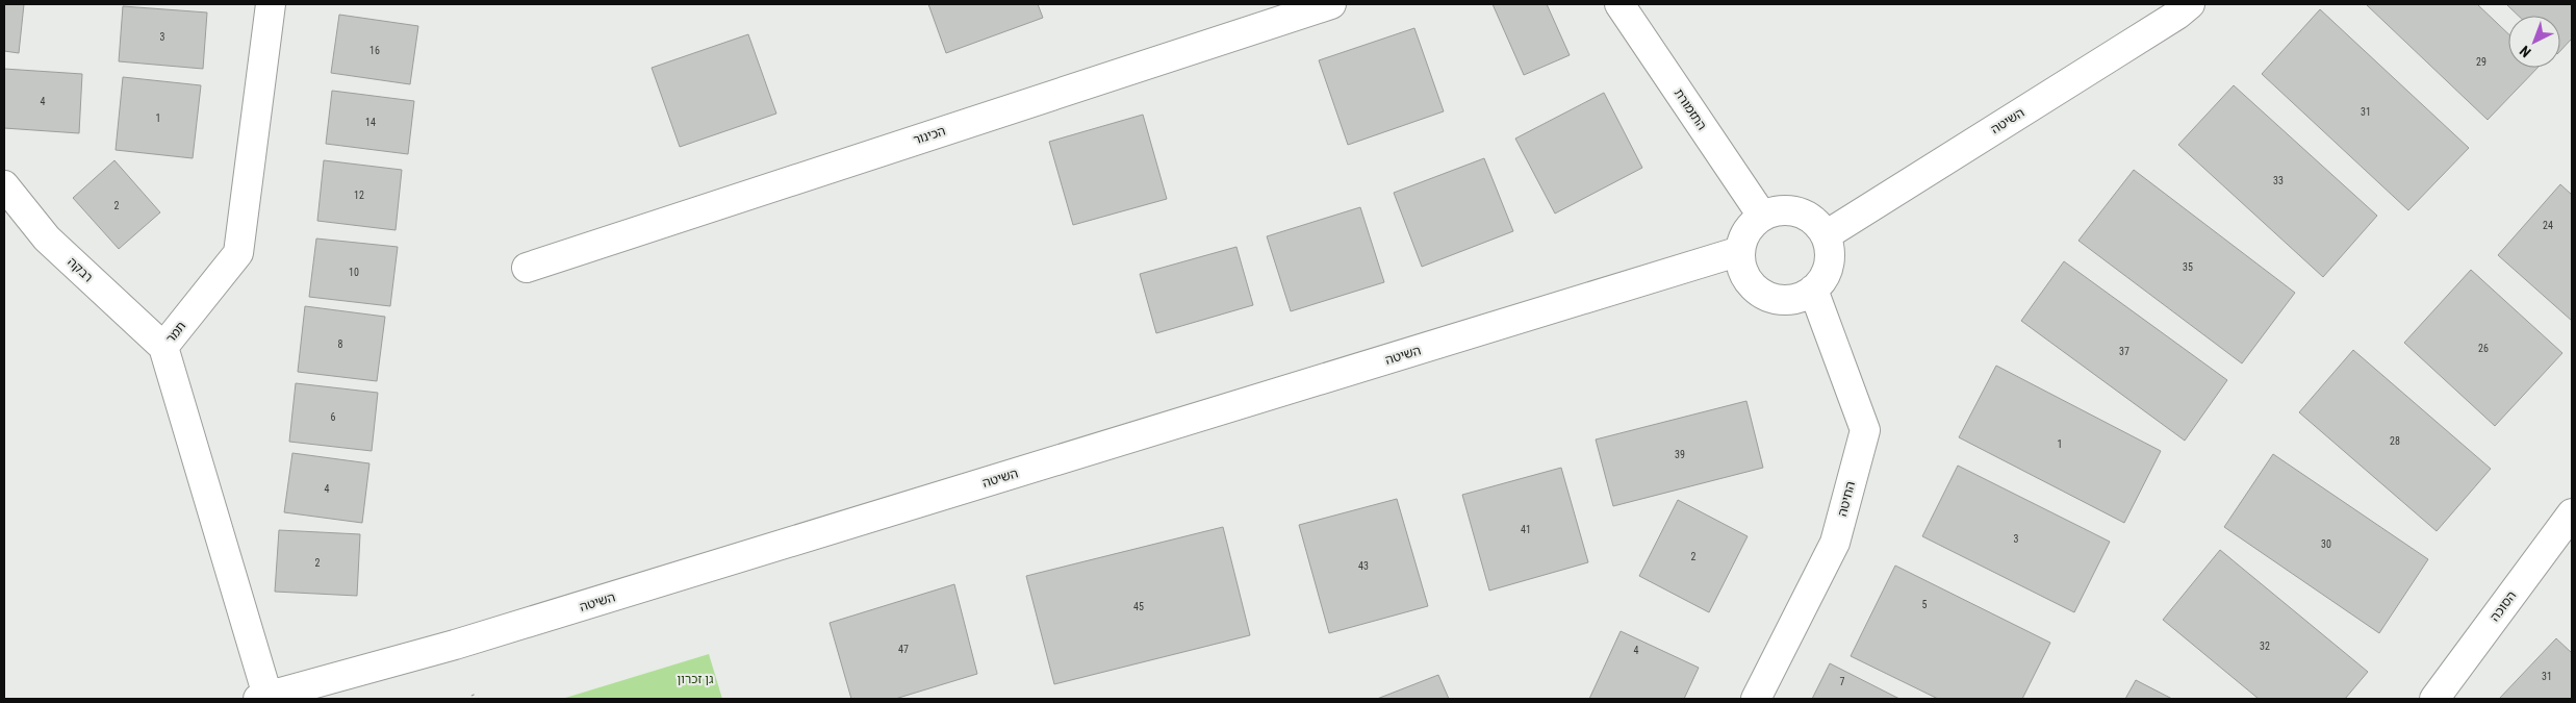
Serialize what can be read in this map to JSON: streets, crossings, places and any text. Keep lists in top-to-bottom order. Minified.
{"streets":{"street":["התזמורת","השיטה","הכינור","רבקה","תמר","החיטה","הסוכה"]},"crossings":[["התזמורת","השיטה"],["התזמורת","החיטה"],["השיטה","תמר"],["השיטה","החיטה"],["רבקה","תמר"]],"parks":["גן זכרון"],"house_numbers":["3","16","29","4","31","1","14","33","12","2","24","35","10","8","26","37","6","28","1","39","4","41","3","30","2","2","43","5","45","32","47","4","31","7"],"north":"bottom left"}
